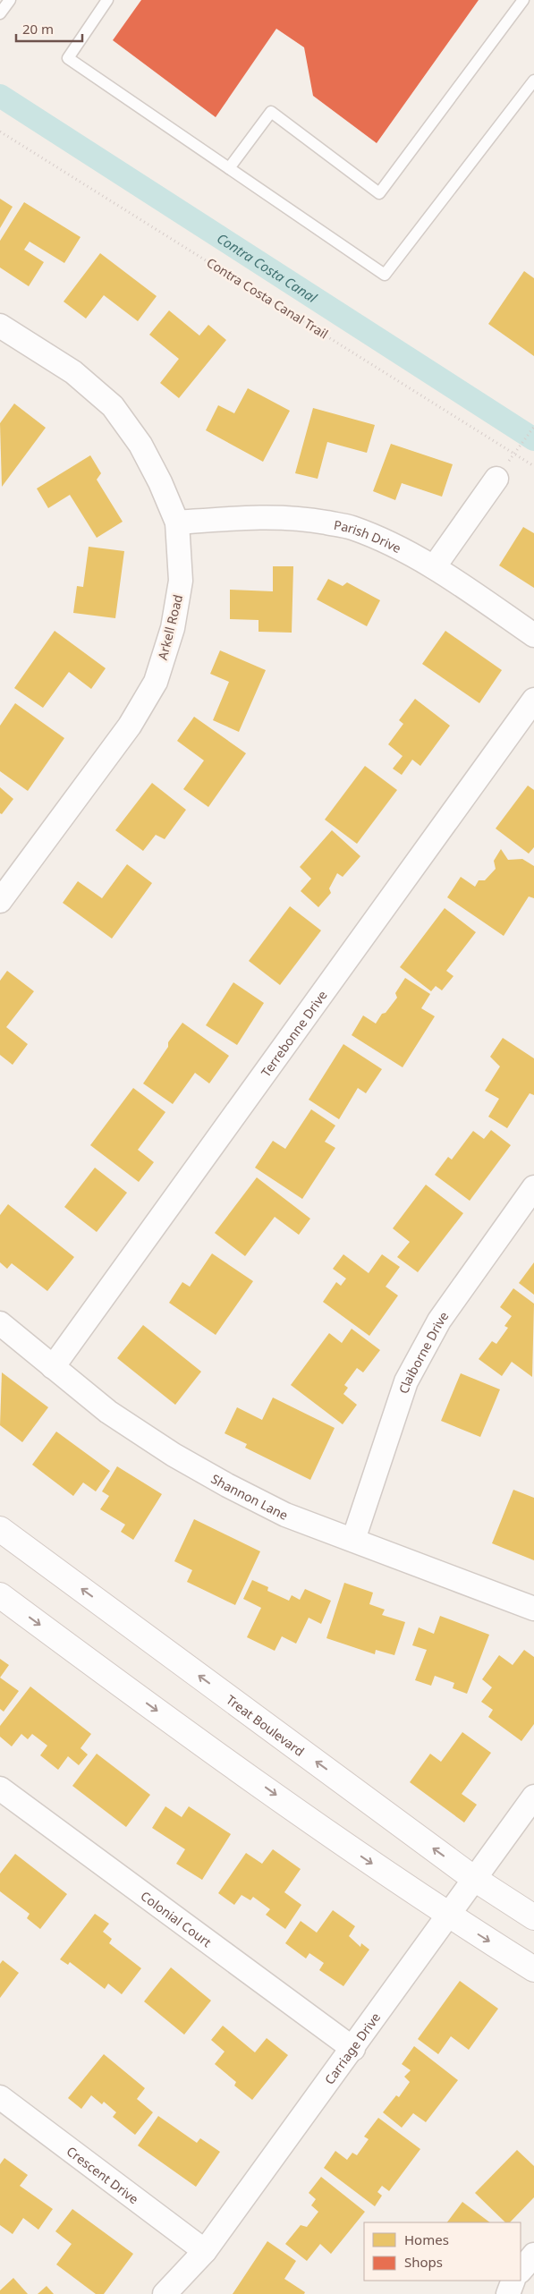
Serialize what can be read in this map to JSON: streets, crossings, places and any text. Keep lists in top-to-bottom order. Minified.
{"streets":{"main road":["Treat Boulevard"],"street":["Parish Drive","Arkell Road","Terrebonne Drive","Claiborne Drive","Shannon Lane","Colonial Court","Carriage Drive","Crescent Drive"],"path":["Contra Costa Canal Trail"]},"crossings":[["Parish Drive","Arkell Road"],["Terrebonne Drive","Shannon Lane"],["Claiborne Drive","Shannon Lane"],["Treat Boulevard","Carriage Drive"],["Colonial Court","Carriage Drive"],["Carriage Drive","Crescent Drive"]],"water":["Contra Costa Canal"],"legend":["Homes","Shops"],"scale_bar":"20 m"}
